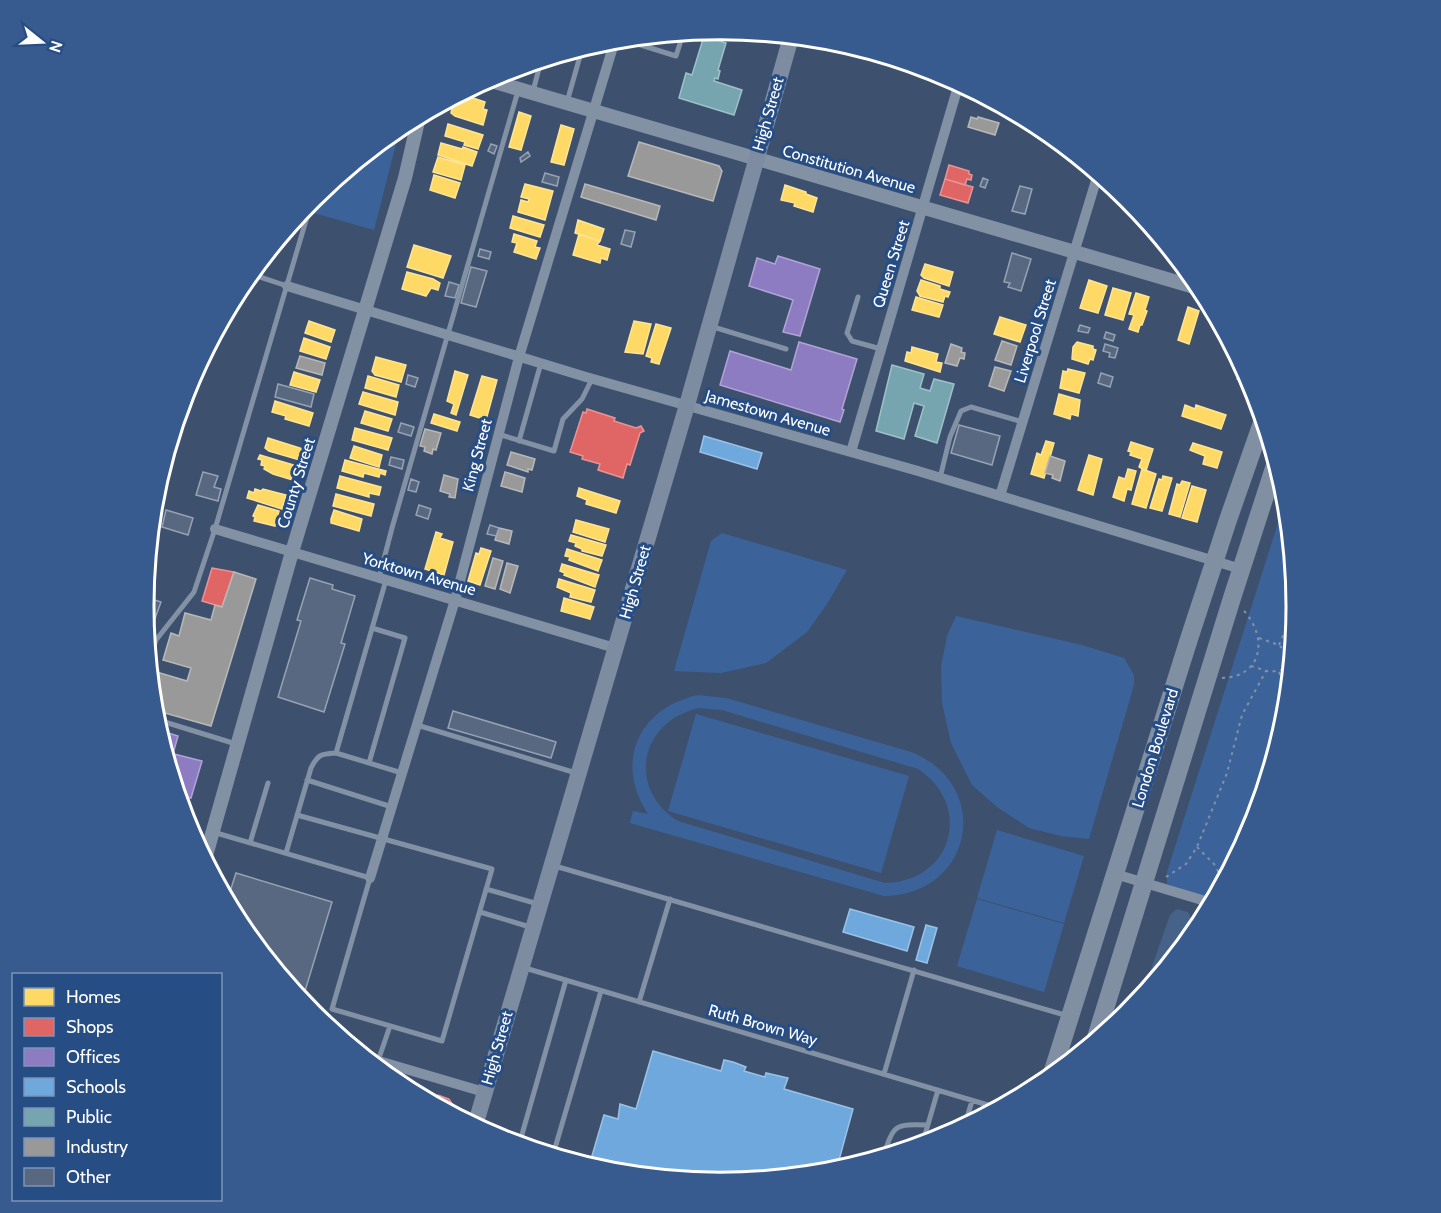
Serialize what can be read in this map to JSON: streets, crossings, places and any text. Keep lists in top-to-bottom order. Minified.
{"streets":{"main road":["High Street","London Boulevard"],"street":["Constitution Avenue","Queen Street","Liverpool Street","Jamestown Avenue","King Street","County Street","Yorktown Avenue"],"lane":["Ruth Brown Way"]},"crossings":[["High Street","Constitution Avenue"],["High Street","Jamestown Avenue"],["High Street","Yorktown Avenue"],["High Street","Ruth Brown Way"],["Constitution Avenue","Queen Street"],["Constitution Avenue","Liverpool Street"],["Constitution Avenue","King Street"],["Queen Street","Jamestown Avenue"],["Liverpool Street","Jamestown Avenue"],["Jamestown Avenue","King Street"],["Jamestown Avenue","County Street"],["Jamestown Avenue","London Boulevard"],["King Street","Yorktown Avenue"],["County Street","Yorktown Avenue"]],"legend":["Homes","Shops","Offices","Schools","Public","Industry","Other"],"north":"right"}
